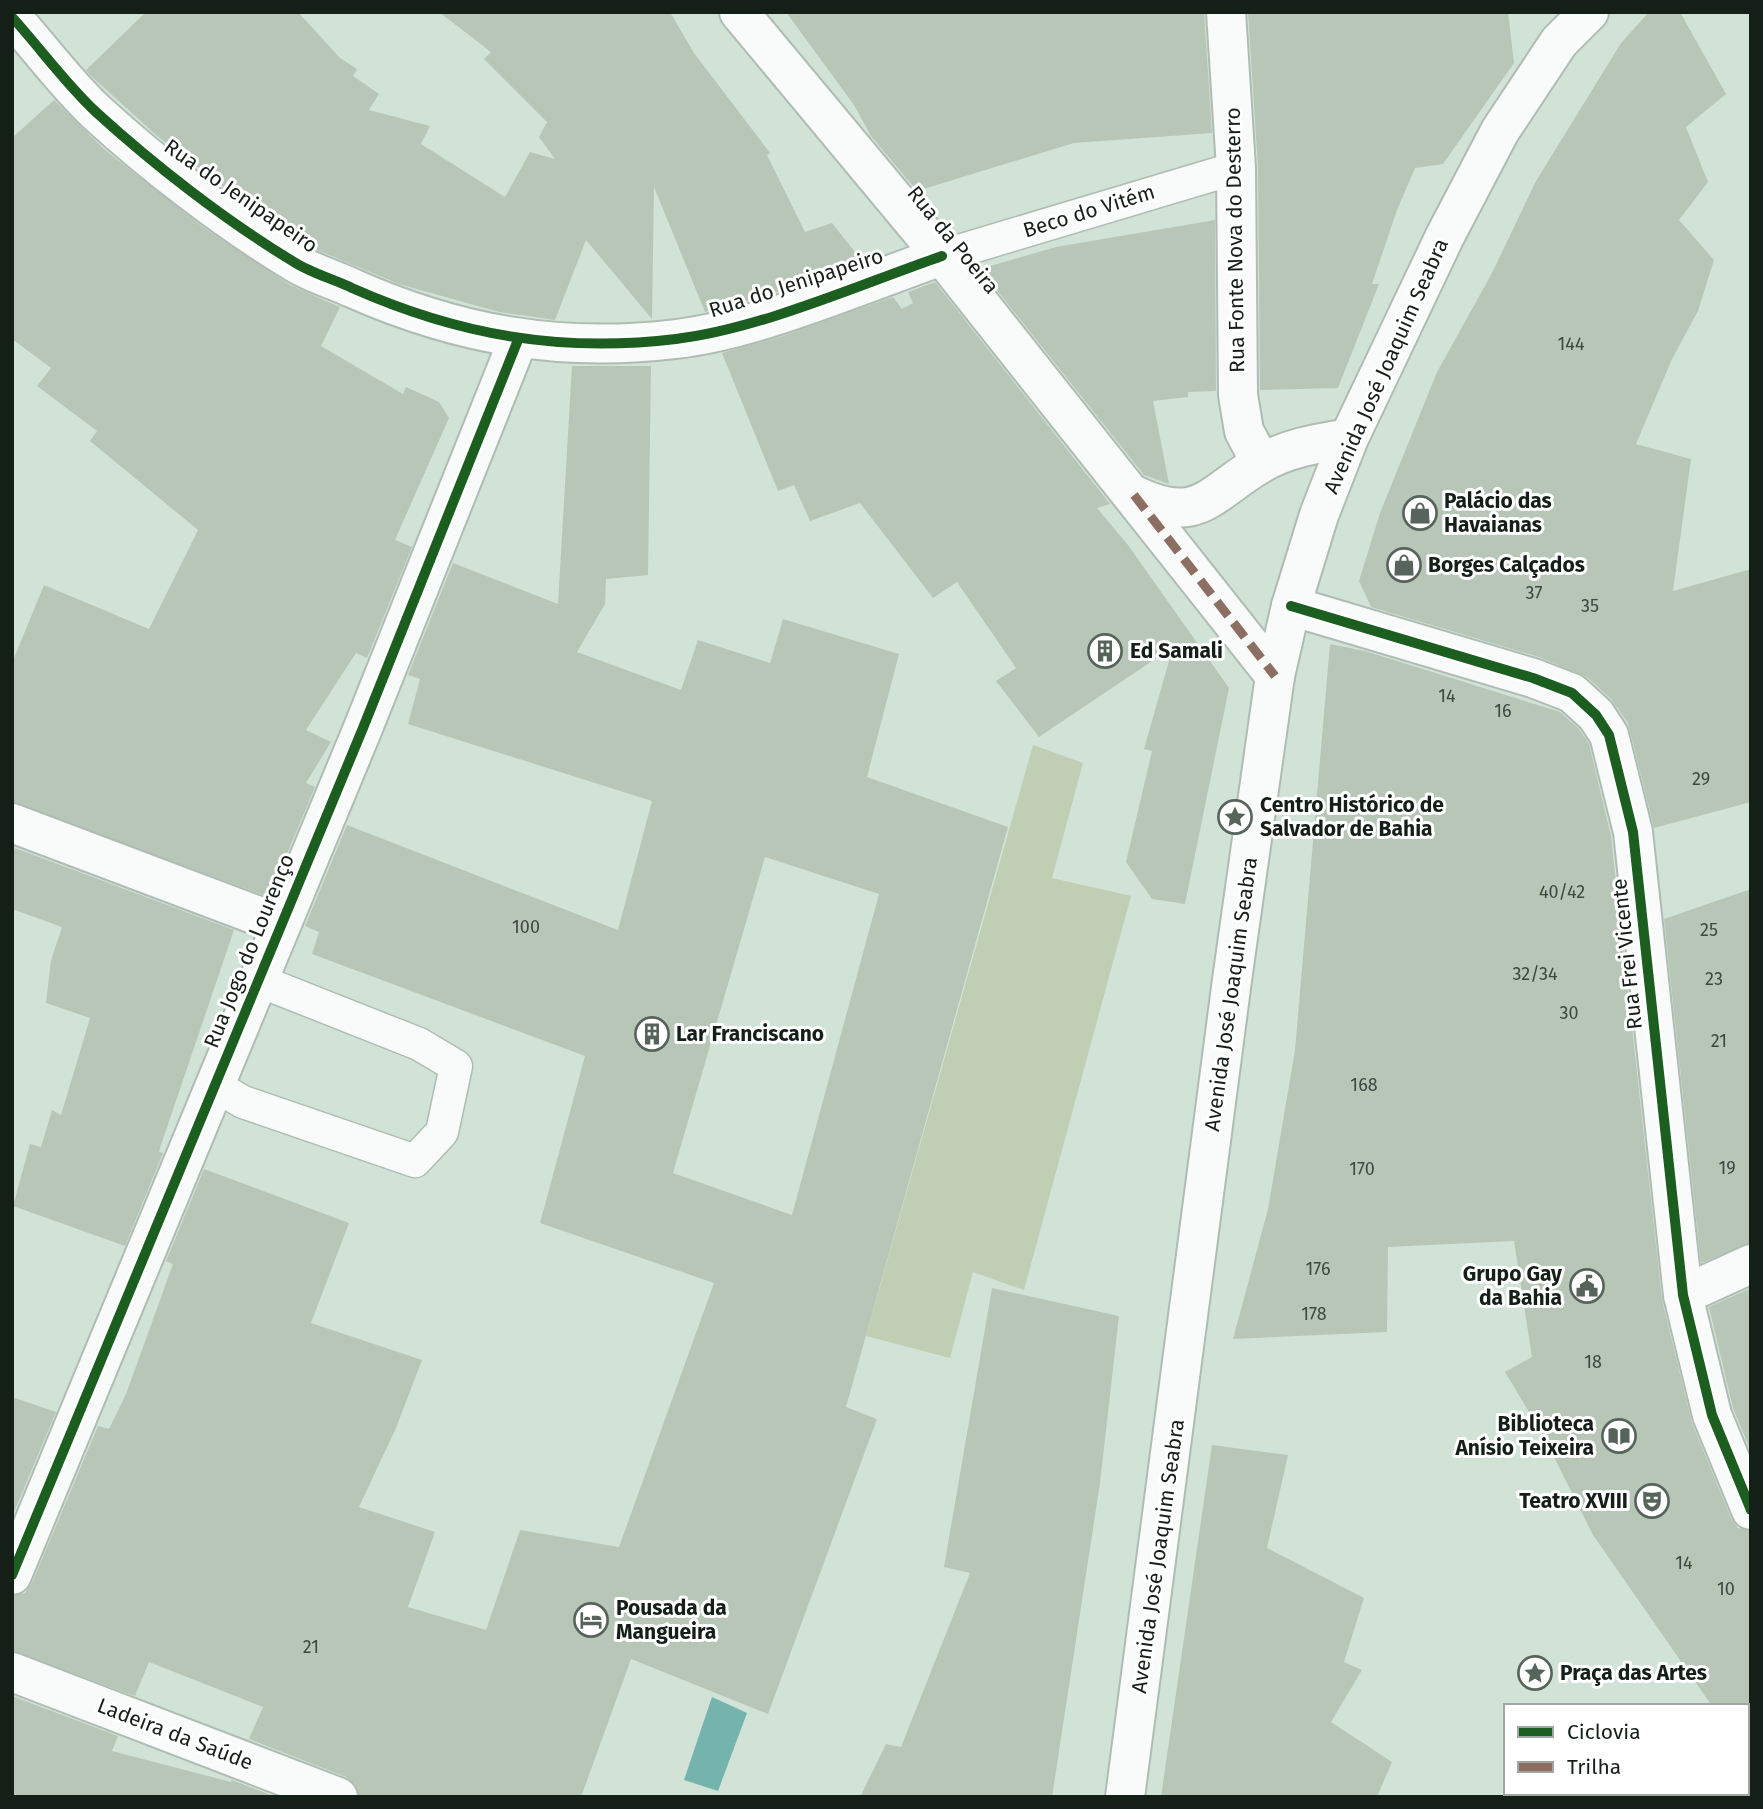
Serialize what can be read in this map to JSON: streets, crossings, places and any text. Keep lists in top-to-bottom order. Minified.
{"streets":{"street":["Rua do Jenipapeiro","Rua da Poeira","Rua Fonte Nova do Desterro","Avenida José Joaquim Seabra","Rua Jogo do Lourenço","Rua Frei Vicente","Ladeira da Saúde"],"lane":["Beco do Vitém"]},"crossings":[["Rua do Jenipapeiro","Beco do Vitém"],["Rua do Jenipapeiro","Rua da Poeira"],["Rua do Jenipapeiro","Rua Jogo do Lourenço"],["Beco do Vitém","Rua da Poeira"],["Beco do Vitém","Rua Fonte Nova do Desterro"],["Rua da Poeira","Avenida José Joaquim Seabra"],["Avenida José Joaquim Seabra","Rua Frei Vicente"]],"places":{"shop":["Palácio das Havaianas","Borges Calçados"],"building":["Ed Samali","Lar Franciscano"],"place":["Centro Histórico de Salvador de Bahia","Praça das Artes"],"public building":["Grupo Gay da Bahia"],"library":["Biblioteca Anísio Teixeira"],"theatre":["Teatro XVIII"],"hotel":["Pousada da Mangueira"]},"house_numbers":["144","37","35","14","16","29","40/42","100","25","32/34","23","30","21","168","19","170","176","178","18","14","10","21"],"legend":["Ciclovia","Trilha"]}
